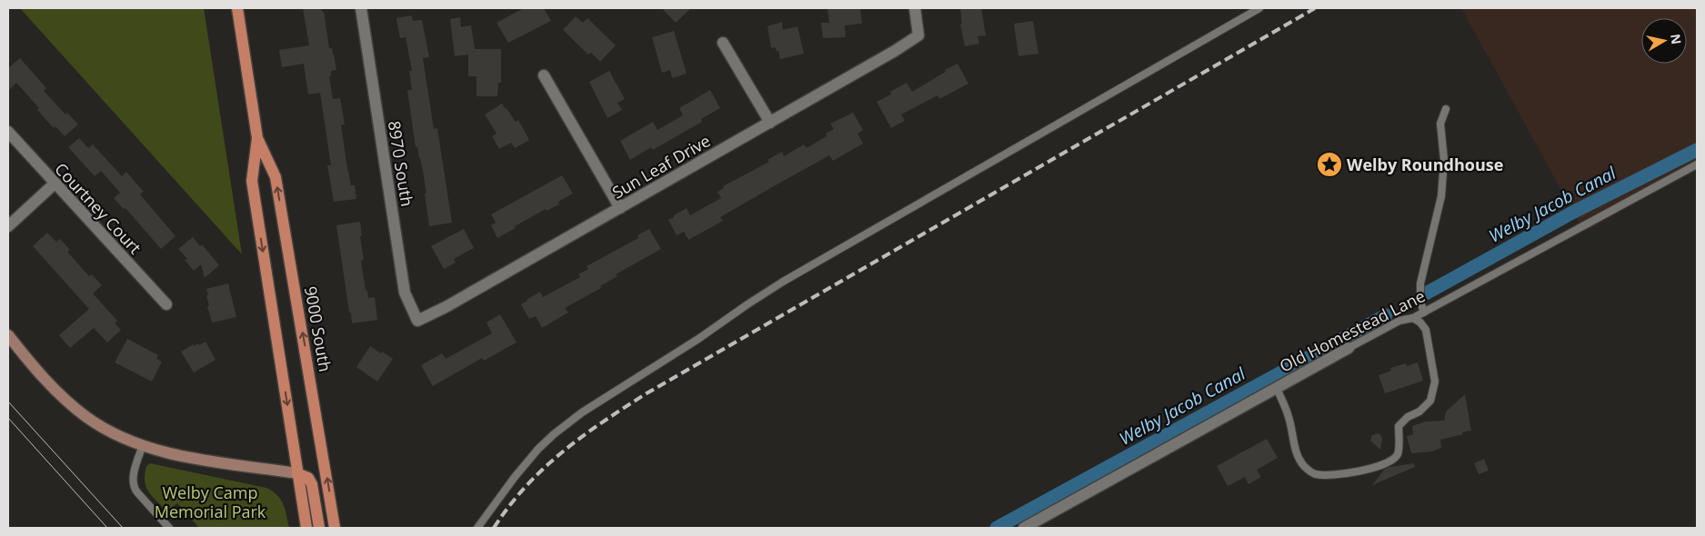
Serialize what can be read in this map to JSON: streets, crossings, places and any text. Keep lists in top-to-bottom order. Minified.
{"streets":{"main road":["9000 South"],"street":["8970 South","Sun Leaf Drive","Courtney Court","Old Homestead Lane"]},"crossings":[["8970 South","Sun Leaf Drive"]],"water":["Welby Jacob Canal"],"parks":["Welby Camp Memorial Park"],"places":{"place":["Welby Roundhouse"]},"north":"right"}
